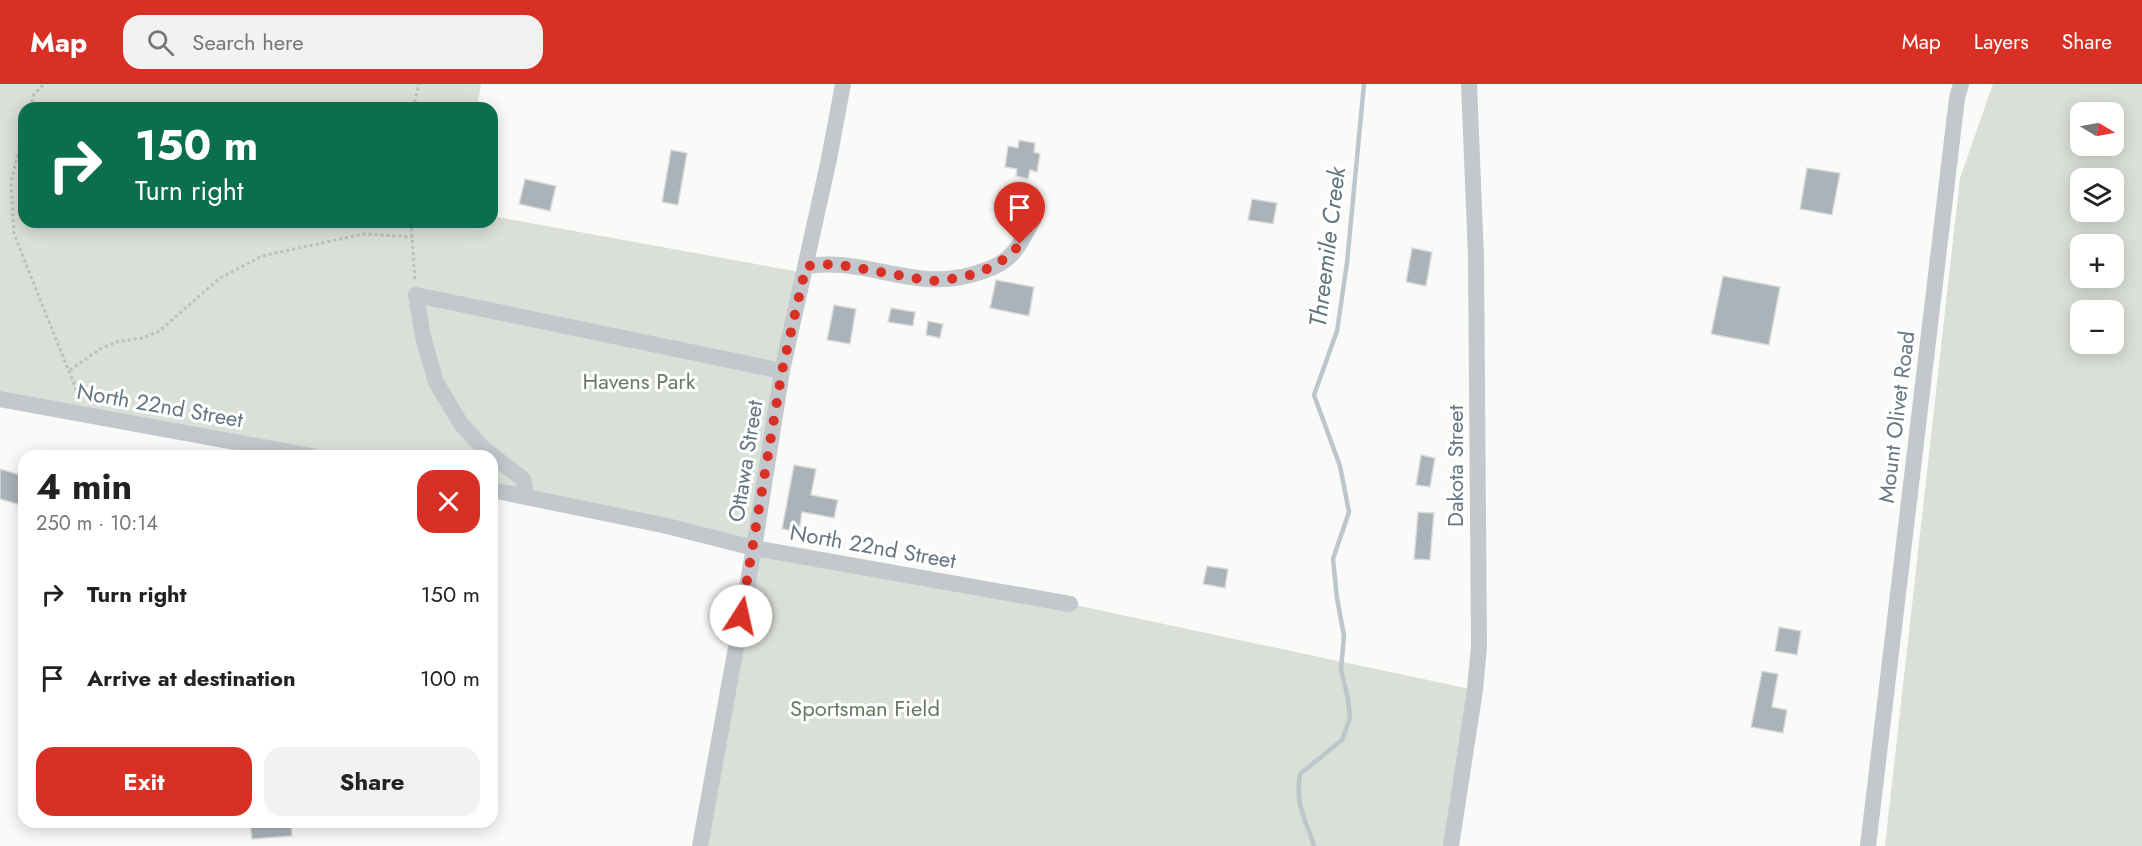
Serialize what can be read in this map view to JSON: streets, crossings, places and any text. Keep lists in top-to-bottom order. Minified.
{"streets":{"street":["North 22nd Street","Mount Olivet Road","Ottawa Street","Dakota Street"]},"crossings":[["North 22nd Street","Ottawa Street"]],"water":["Threemile Creek"],"parks":["Havens Park","Sportsman Field"],"north":"right","page":{"header":"Map","search":"Search here","nav":["Map","Layers","Share"],"map_buttons":["+","−"],"turn":["150 m","Turn right"],"heading":["4 min","250 m · 10:14"],"list":[{"name":"Turn right","value":"150 m"},{"name":"Arrive at destination","value":"100 m"}],"buttons":["Exit","Share"]}}
